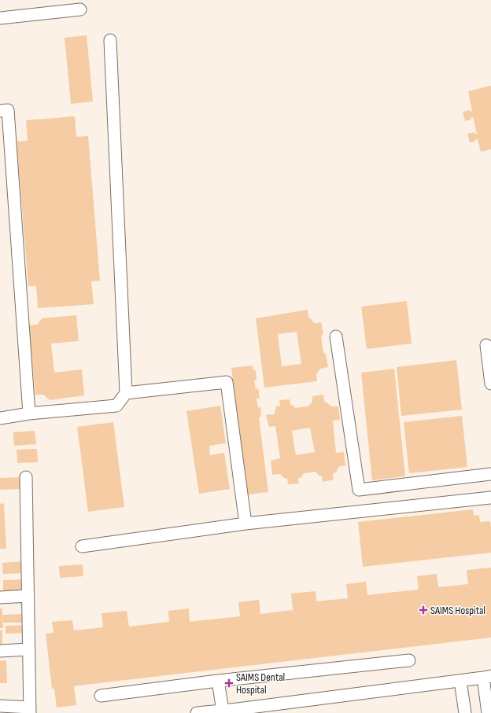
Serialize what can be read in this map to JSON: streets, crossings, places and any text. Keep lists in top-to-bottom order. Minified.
{"places":{"health":["SAIMS Hospital","SAIMS Dental Hospital"]}}
